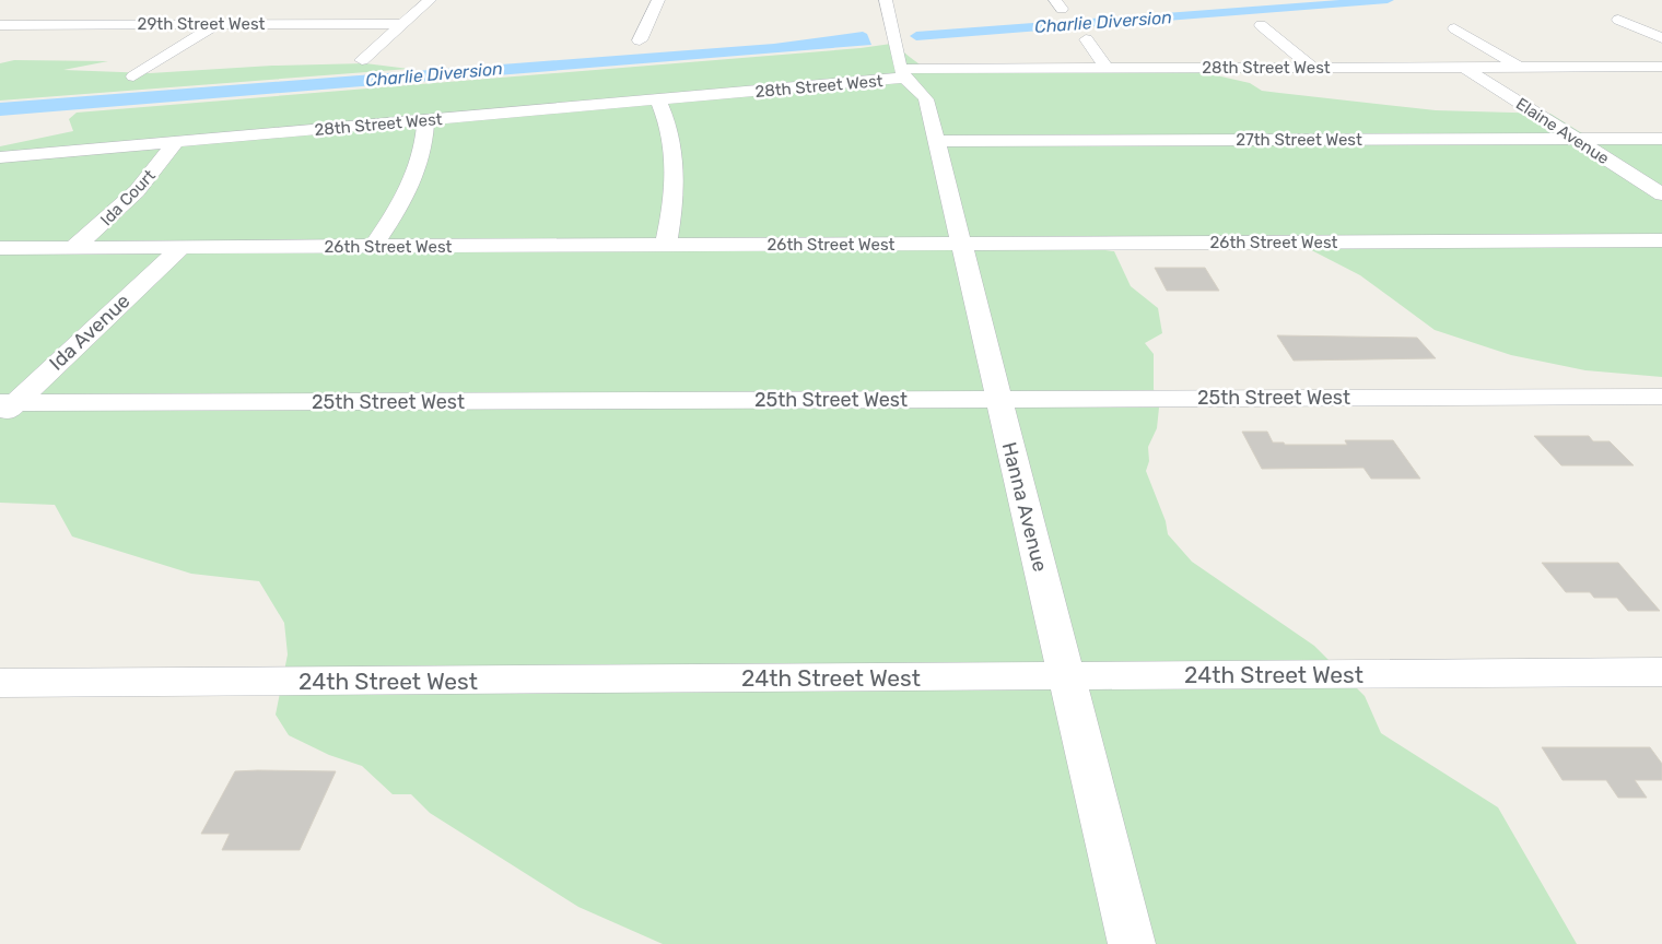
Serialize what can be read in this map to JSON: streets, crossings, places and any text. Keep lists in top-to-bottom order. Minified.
{"streets":{"street":["29th Street West","28th Street West","Elaine Avenue","27th Street West","Ida Court","26th Street West","Ida Avenue","25th Street West","Hanna Avenue","24th Street West"]},"crossings":[["28th Street West","Elaine Avenue"],["28th Street West","Ida Court"],["28th Street West","Hanna Avenue"],["Elaine Avenue","27th Street West"],["27th Street West","Hanna Avenue"],["Ida Court","26th Street West"],["26th Street West","Ida Avenue"],["26th Street West","Hanna Avenue"],["Ida Avenue","25th Street West"],["25th Street West","Hanna Avenue"],["Hanna Avenue","24th Street West"]],"water":["Charlie Diversion"]}
